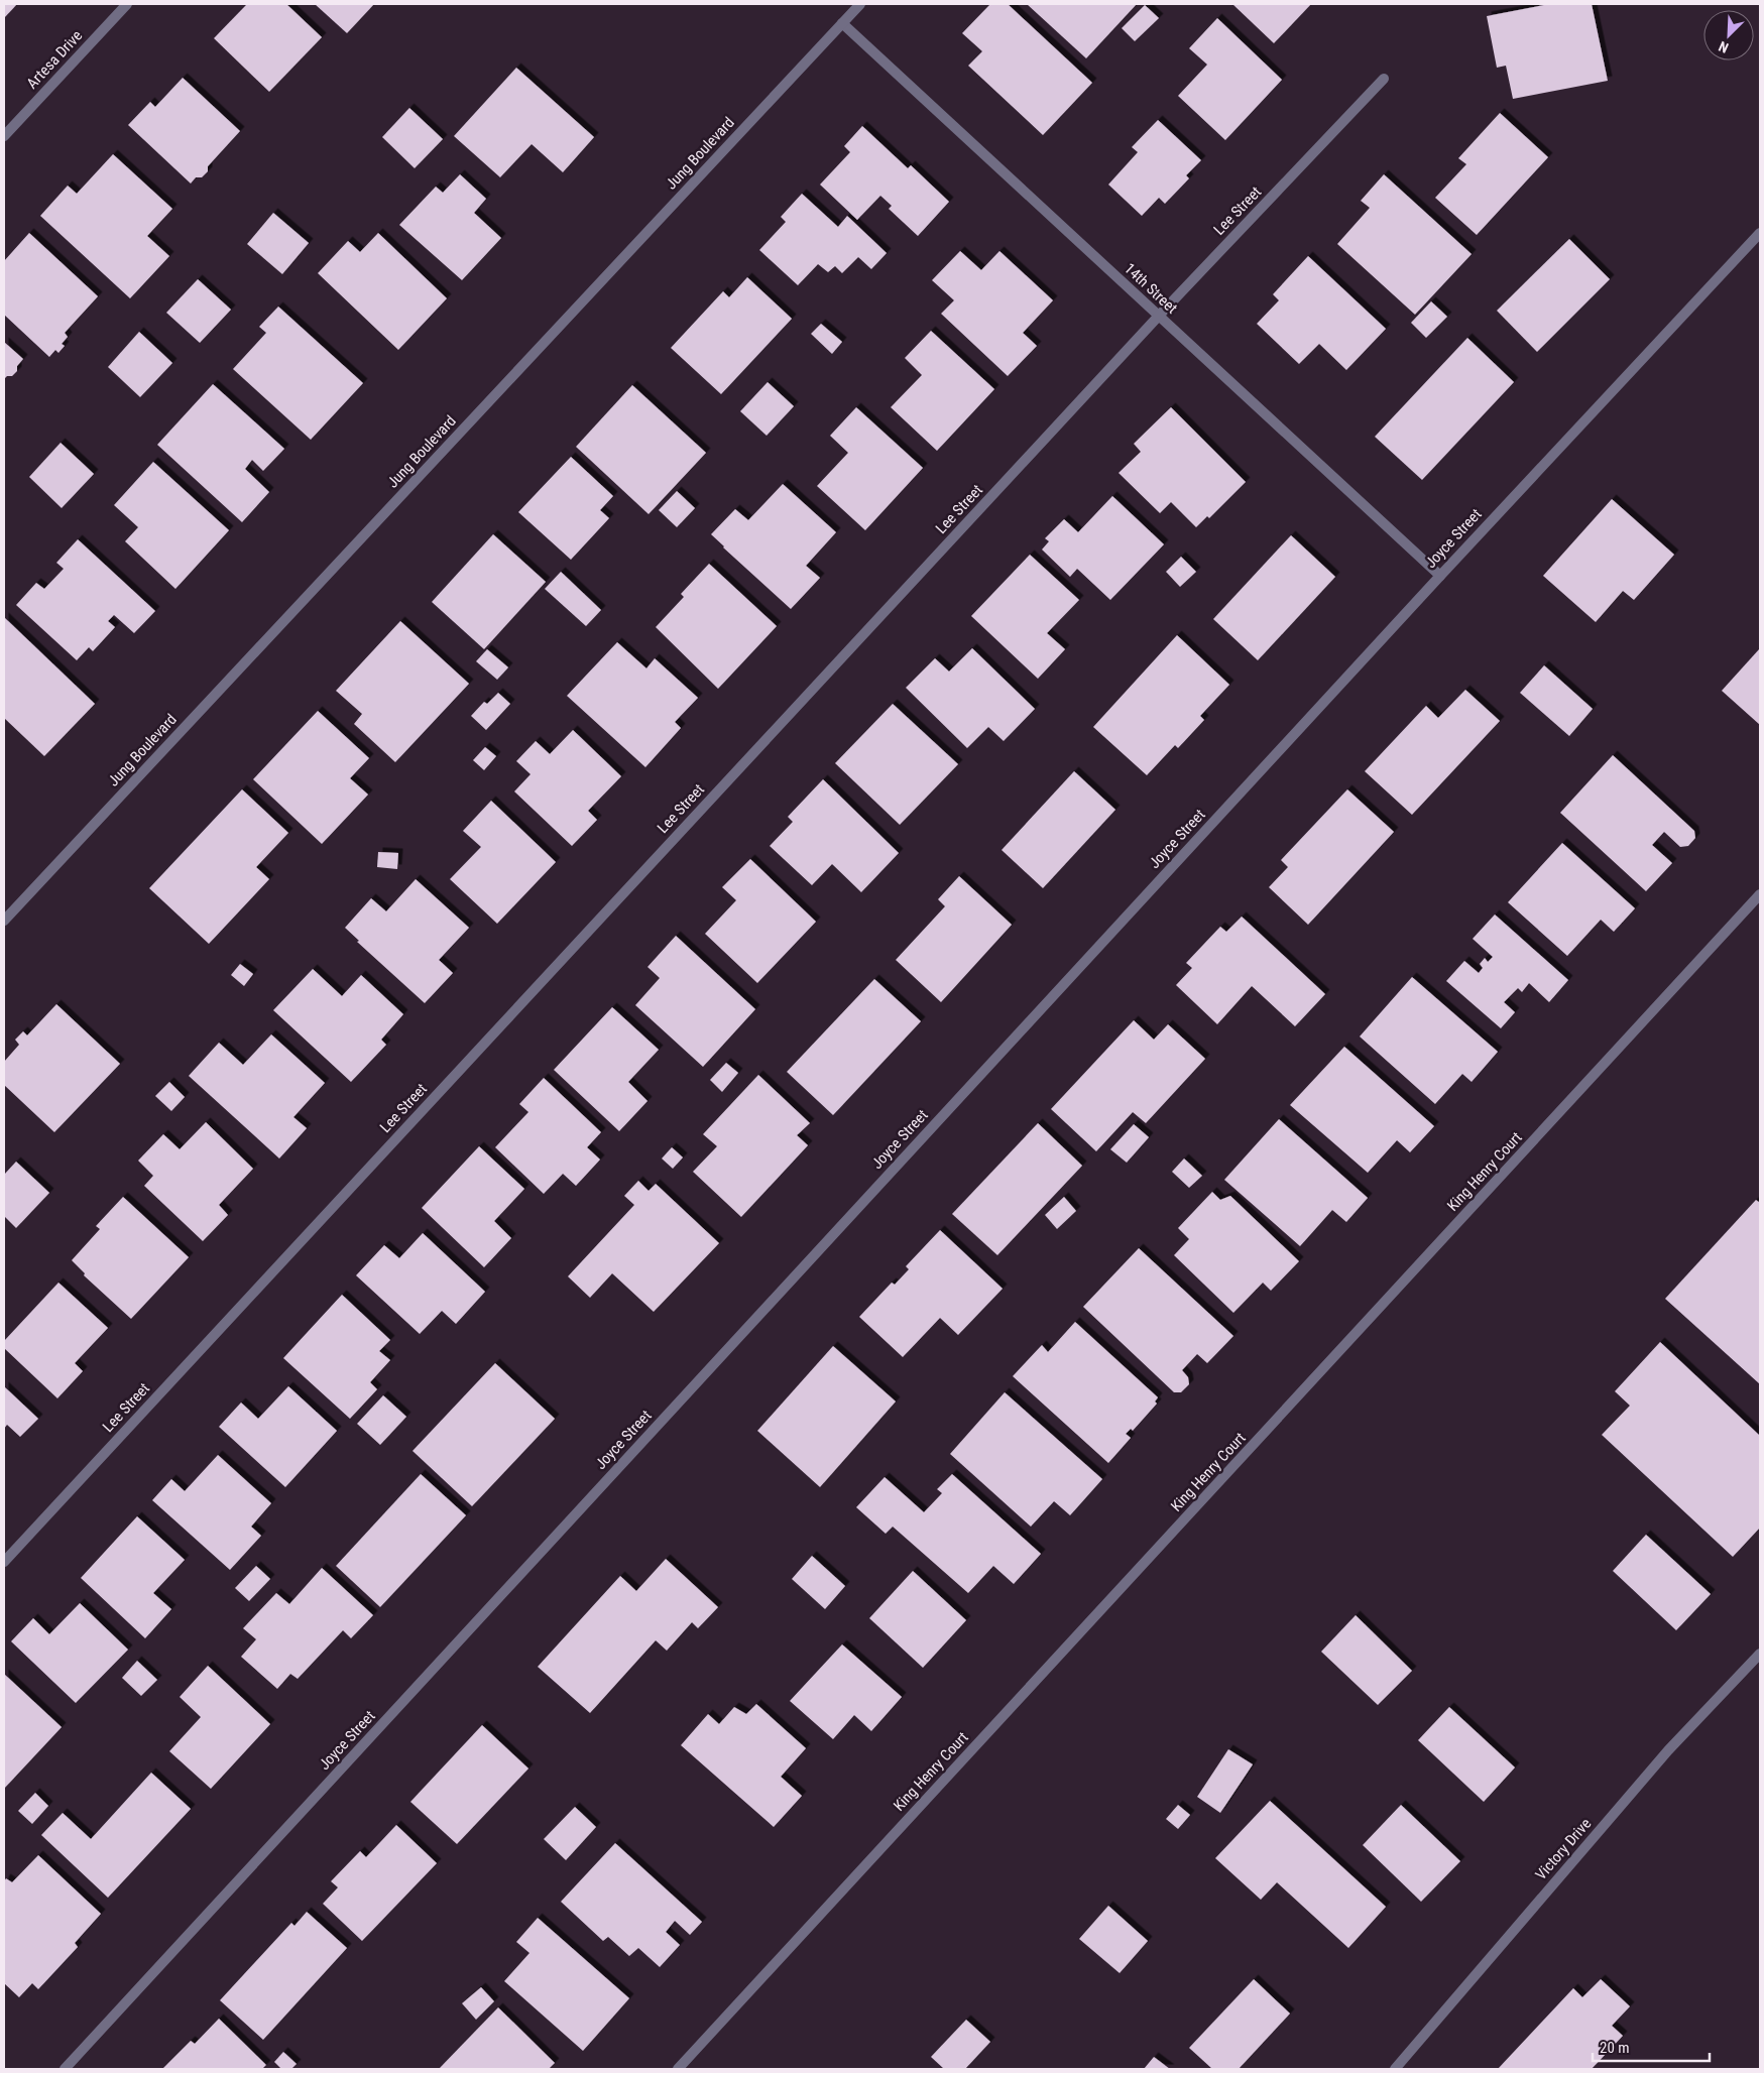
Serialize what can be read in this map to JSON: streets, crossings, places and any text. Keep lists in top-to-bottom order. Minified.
{"streets":{"street":["Artesa Drive","Jung Boulevard","Lee Street","14th Street","Joyce Street","King Henry Court","Victory Drive"]},"crossings":[["Jung Boulevard","14th Street"],["Lee Street","14th Street"],["14th Street","Joyce Street"]],"scale_bar":"20 m","north":"bottom left"}
